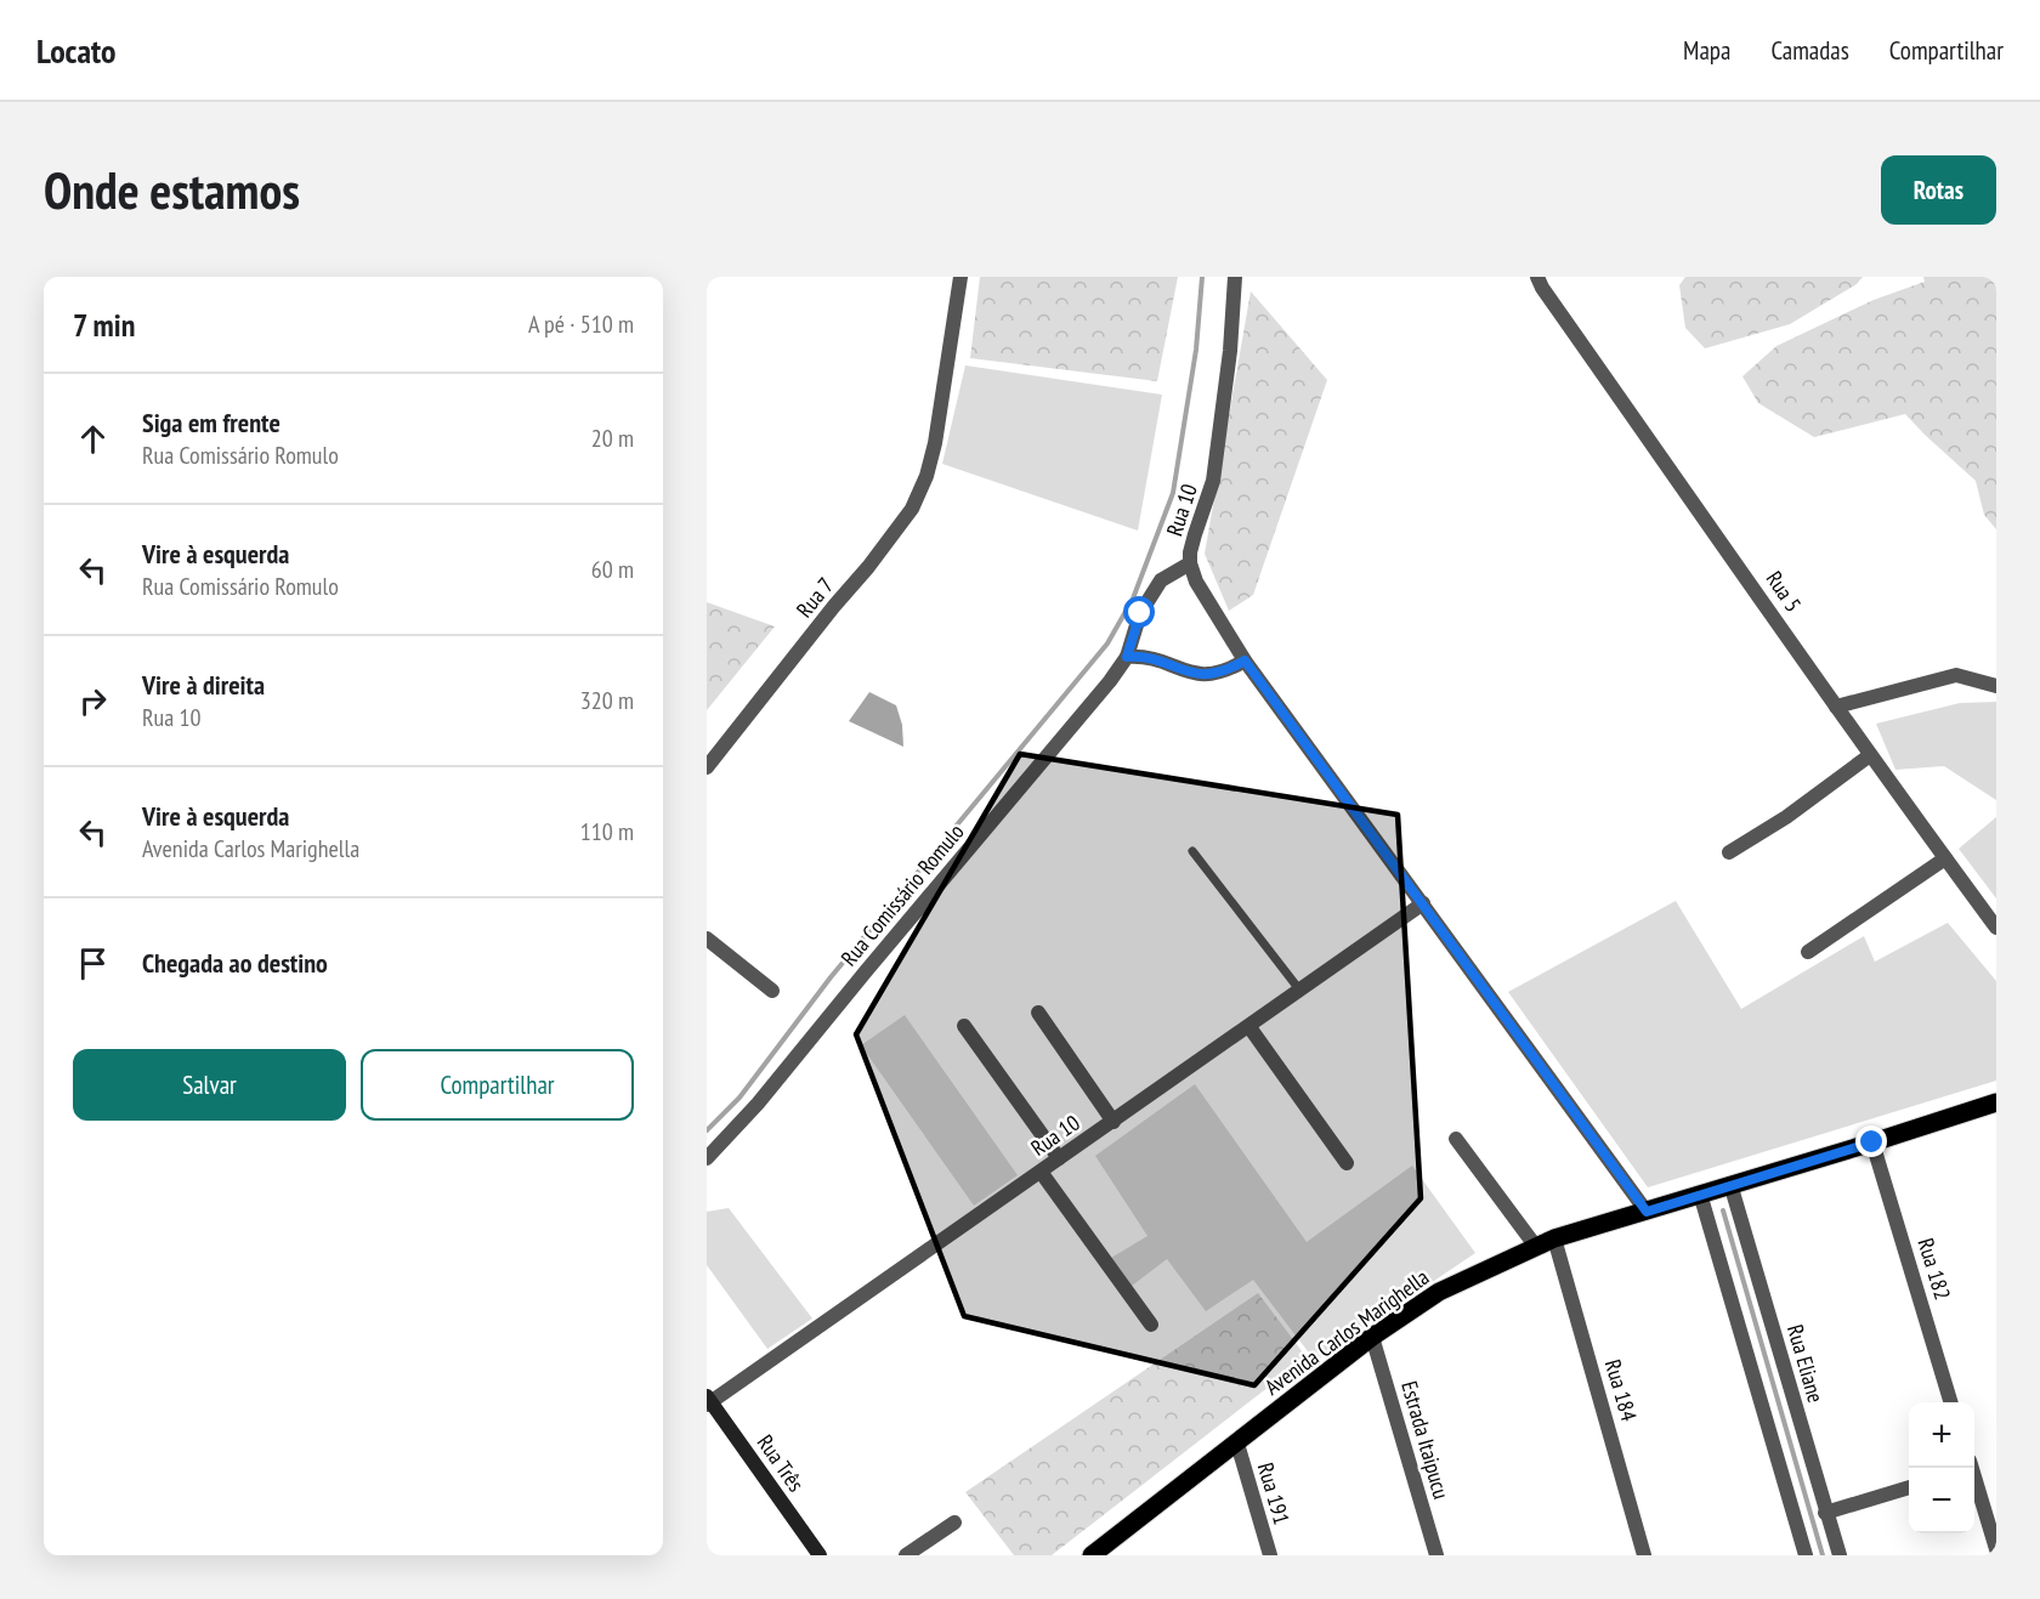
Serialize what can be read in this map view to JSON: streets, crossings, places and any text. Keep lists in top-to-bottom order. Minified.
{"streets":{"main road":["Avenida Carlos Marighella","Rua Três"],"street":["Rua 10","Rua 5","Rua 7","Rua Comissário Romulo","Rua 182","Rua Eliane","Rua 184","Estrada Itaipucu","Rua 191"]},"crossings":[["Rua 10","Rua Comissário Romulo"],["Rua 10","Avenida Carlos Marighella"],["Rua 10","Rua Três"],["Rua 182","Avenida Carlos Marighella"],["Avenida Carlos Marighella","Rua Eliane"],["Avenida Carlos Marighella","Rua 184"],["Avenida Carlos Marighella","Estrada Itaipucu"],["Avenida Carlos Marighella","Rua 191"]],"page":{"header":"Locato","nav":["Mapa","Camadas","Compartilhar"],"buttons":["Rotas",["Salvar","Compartilhar"]],"title":"Onde estamos","heading":["7 min","A pé · 510 m"],"list":[["Siga em frente","Rua Comissário Romulo","20 m"],["Vire à esquerda","Rua Comissário Romulo","60 m"],["Vire à direita","Rua 10","320 m"],["Vire à esquerda","Avenida Carlos Marighella","110 m"],"Chegada ao destino"],"map_buttons":["+","−"]}}
